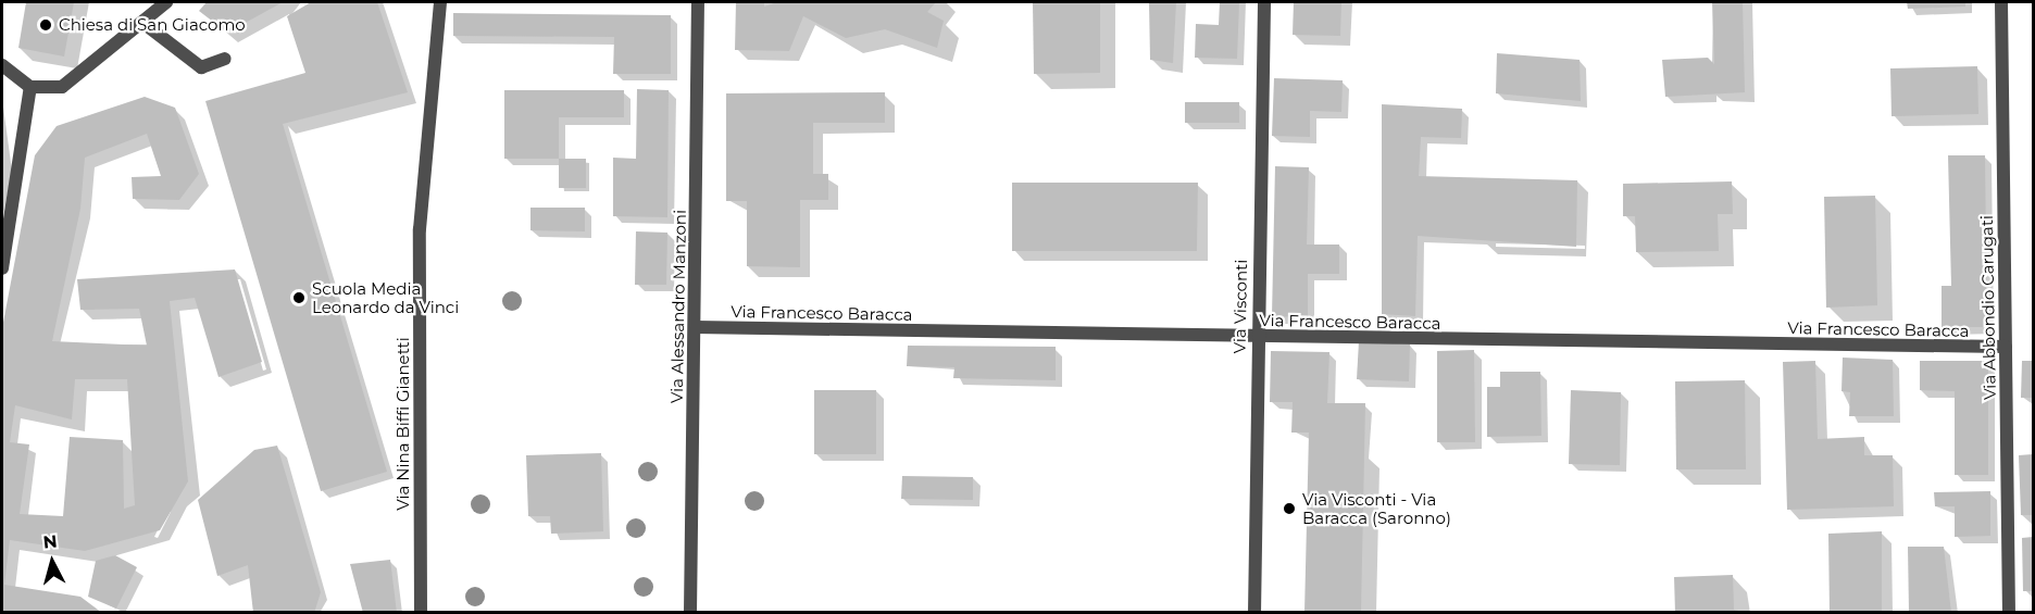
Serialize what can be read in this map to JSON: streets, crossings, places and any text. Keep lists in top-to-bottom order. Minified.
{"streets":{"street":["Via Alessandro Manzoni","Via Visconti","Via Abbondio Carugati","Via Francesco Baracca","Via Nina Biffi Gianetti"]},"crossings":[["Via Alessandro Manzoni","Via Francesco Baracca"],["Via Visconti","Via Francesco Baracca"],["Via Abbondio Carugati","Via Francesco Baracca"]],"places":["Chiesa di San Giacomo","Scuola Media Leonardo da Vinci","Via Visconti - Via Baracca (Saronno)"],"north":"top"}
